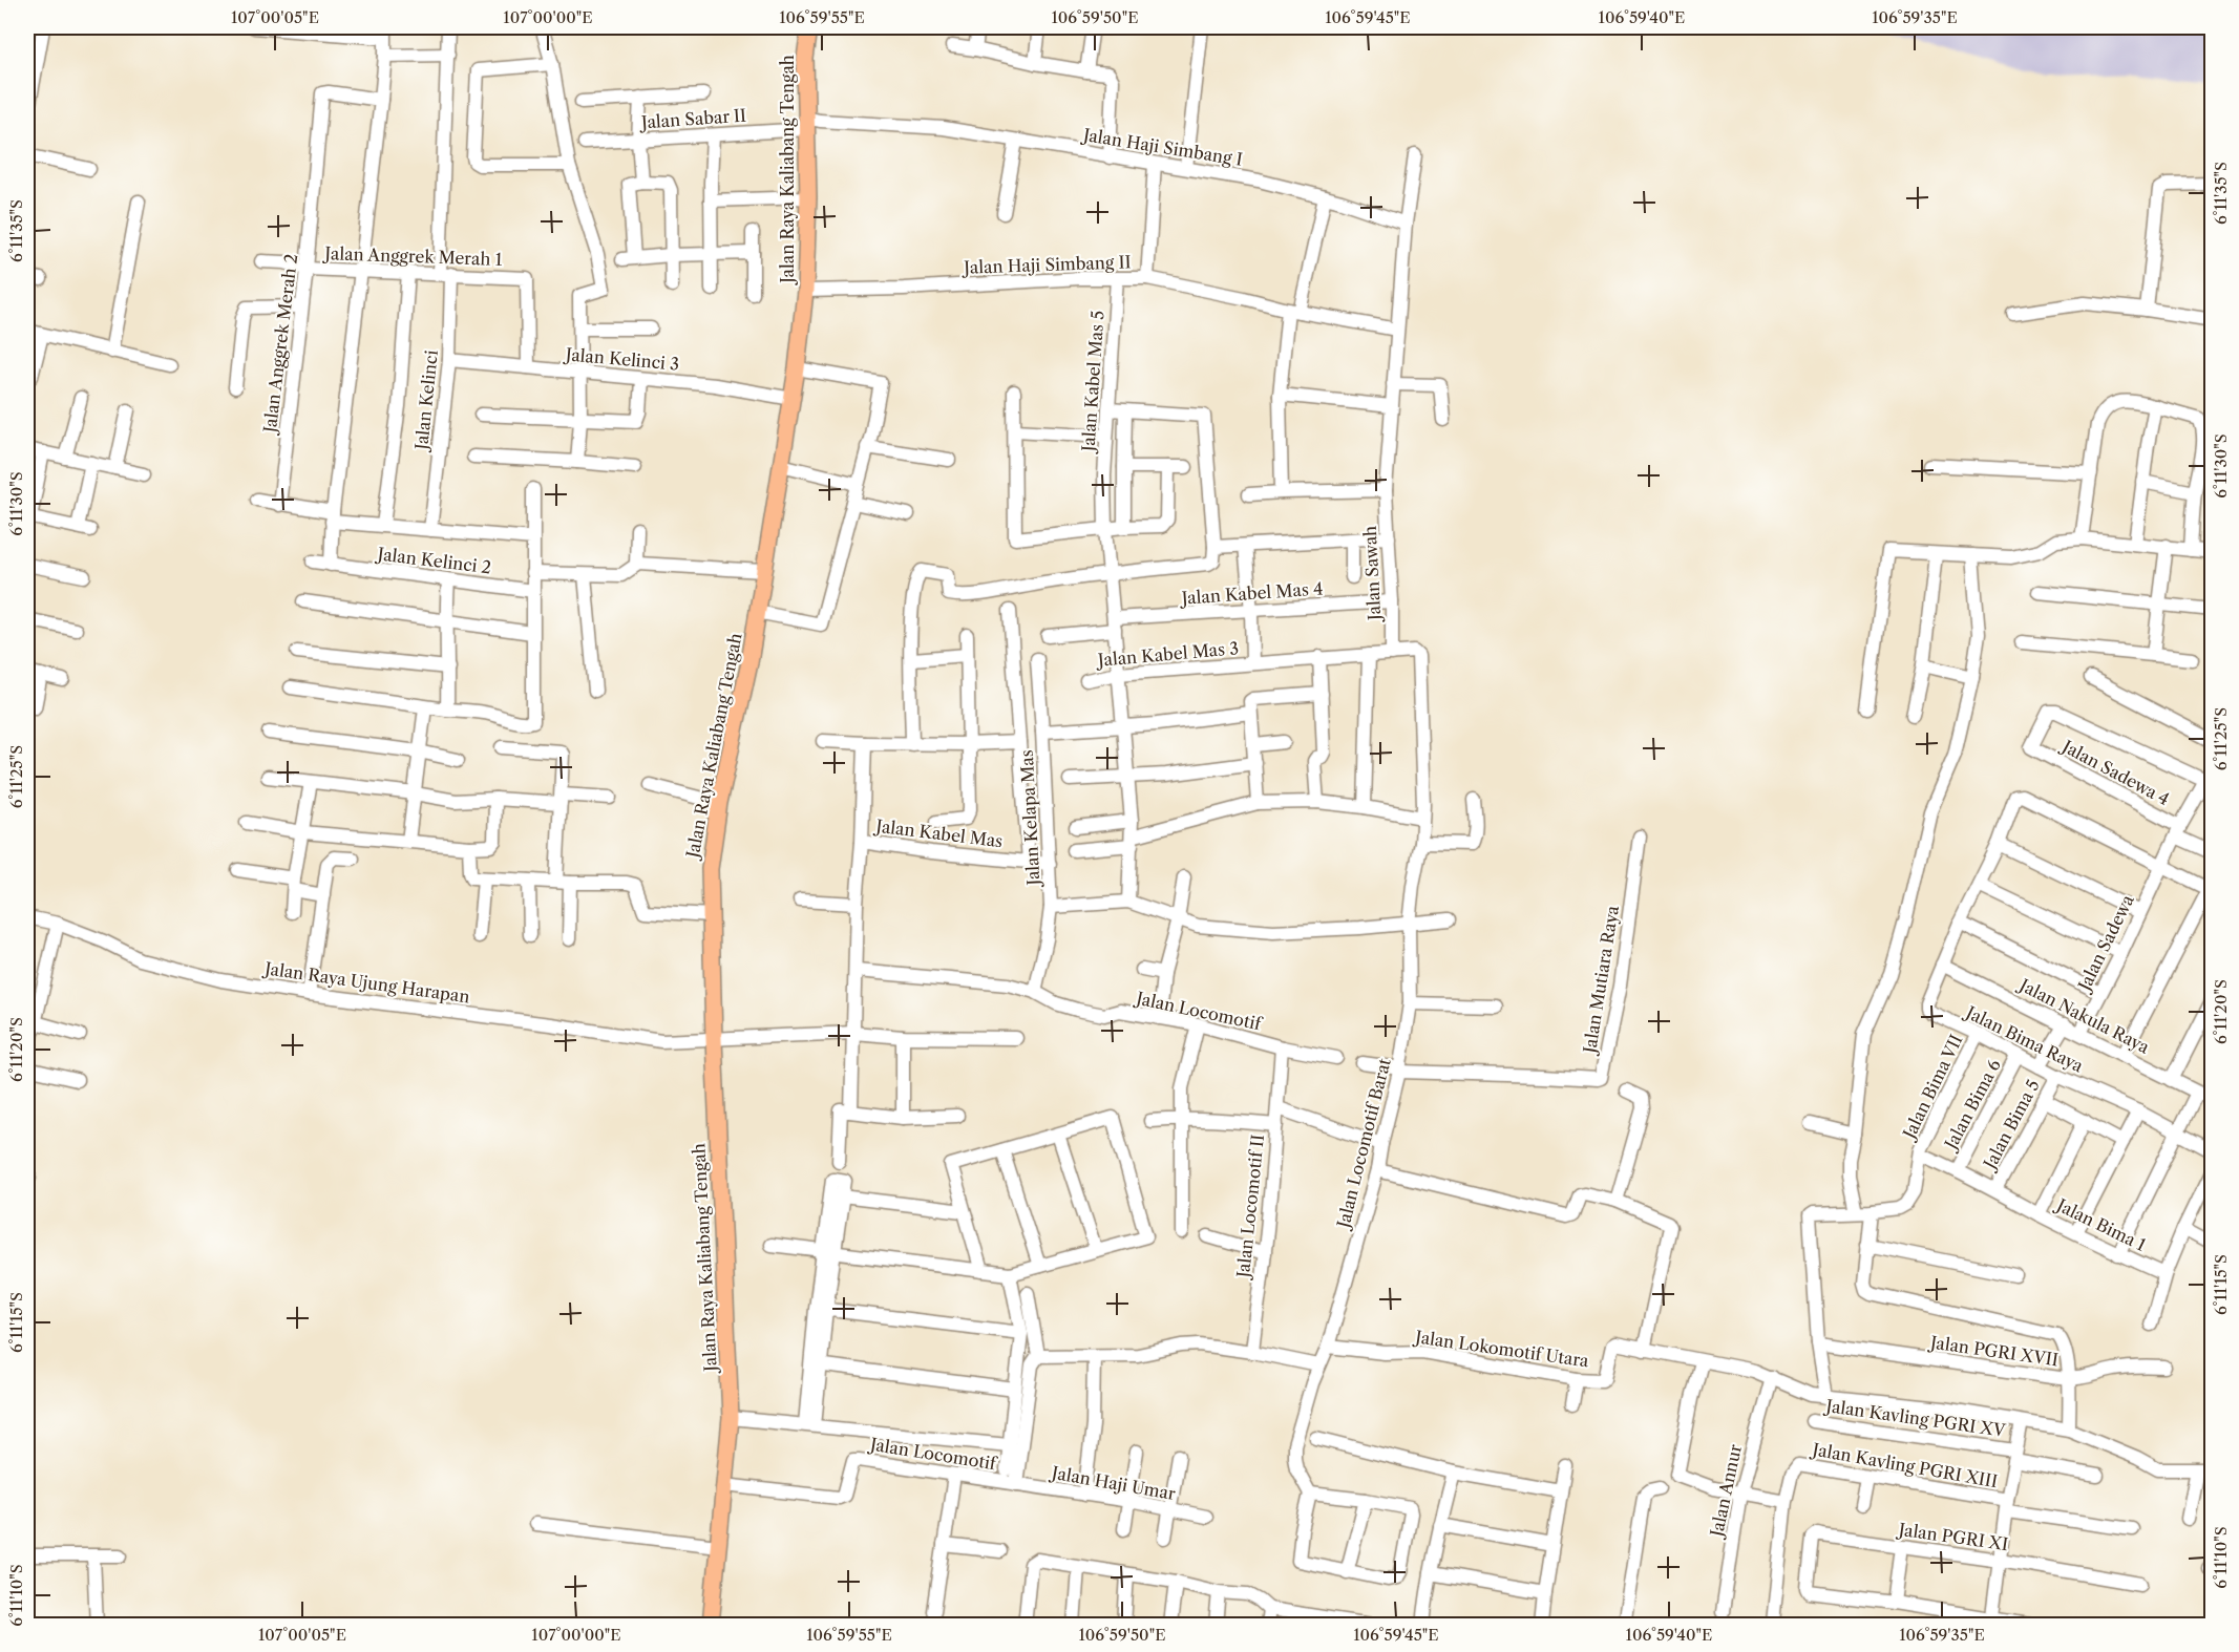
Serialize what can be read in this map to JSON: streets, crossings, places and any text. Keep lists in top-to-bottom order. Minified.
{"streets":{"main road":["Jalan Raya Kaliabang Tengah"],"street":["Jalan Sabar II","Jalan Haji Simbang I","Jalan Anggrek Merah 1","Jalan Haji Simbang II","Jalan Anggrek Merah 2","Jalan Kelinci 3","Jalan Kabel Mas 5","Jalan Kelinci","Jalan Kelinci 2","Jalan Sawah","Jalan Kabel Mas 4","Jalan Kabel Mas 3","Jalan Sadewa 4","Jalan Kelapa Mas","Jalan Kabel Mas","Jalan Sadewa","Jalan Mutiara Raya","Jalan Raya Ujung Harapan","Jalan Locomotif","Jalan Nakula Raya","Jalan Bima Raya","Jalan Bima VII","Jalan Bima 6","Jalan Bima 5","Jalan Locomotif Barat","Jalan Locomotif II","Jalan Bima 1","Jalan Lokomotif Utara","Jalan PGRI XVII","Jalan Kavling PGRI XV","Jalan Kavling PGRI XIII","Jalan Haji Umar","Jalan Annur","Jalan PGRI XI"]},"crossings":[["Jalan Sabar II","Jalan Haji Simbang I"],["Jalan Sabar II","Jalan Raya Kaliabang Tengah"],["Jalan Haji Simbang I","Jalan Raya Kaliabang Tengah"],["Jalan Raya Kaliabang Tengah","Jalan Haji Simbang II"],["Jalan Raya Kaliabang Tengah","Jalan Kelinci 3"],["Jalan Raya Kaliabang Tengah","Jalan Raya Ujung Harapan"],["Jalan Raya Kaliabang Tengah","Jalan Locomotif"],["Jalan Anggrek Merah 1","Jalan Anggrek Merah 2"],["Jalan Anggrek Merah 1","Jalan Kelinci 3"],["Jalan Anggrek Merah 1","Jalan Kelinci"],["Jalan Haji Simbang II","Jalan Kabel Mas 5"],["Jalan Kelinci 3","Jalan Kelinci"],["Jalan Kabel Mas 5","Jalan Kabel Mas 4"],["Jalan Kabel Mas 5","Jalan Kabel Mas 3"],["Jalan Sawah","Jalan Kabel Mas 4"],["Jalan Sawah","Jalan Locomotif Barat"],["Jalan Kabel Mas 3","Jalan Locomotif Barat"],["Jalan Sadewa 4","Jalan Sadewa"],["Jalan Sadewa 4","Jalan Bima Raya"],["Jalan Kelapa Mas","Jalan Kabel Mas"],["Jalan Sadewa","Jalan Nakula Raya"],["Jalan Sadewa","Jalan Bima Raya"],["Jalan Mutiara Raya","Jalan Locomotif Barat"],["Jalan Locomotif","Jalan Haji Umar"],["Jalan Nakula Raya","Jalan Bima Raya"],["Jalan Bima Raya","Jalan Bima VII"],["Jalan Bima Raya","Jalan Bima 6"],["Jalan Bima Raya","Jalan Bima 5"],["Jalan Bima VII","Jalan Bima 1"],["Jalan Bima 6","Jalan Bima 1"],["Jalan Bima 5","Jalan Bima 1"],["Jalan Locomotif Barat","Jalan Lokomotif Utara"],["Jalan Lokomotif Utara","Jalan Annur"]],"coordinates":["107°00'05\"E","107°00'00\"E","106°59'55\"E","106°59'50\"E","106°59'45\"E","106°59'40\"E","106°59'35\"E","6°11'35\"S","6°11'30\"S","6°11'25\"S","6°11'20\"S","6°11'15\"S","6°11'10\"S"]}
